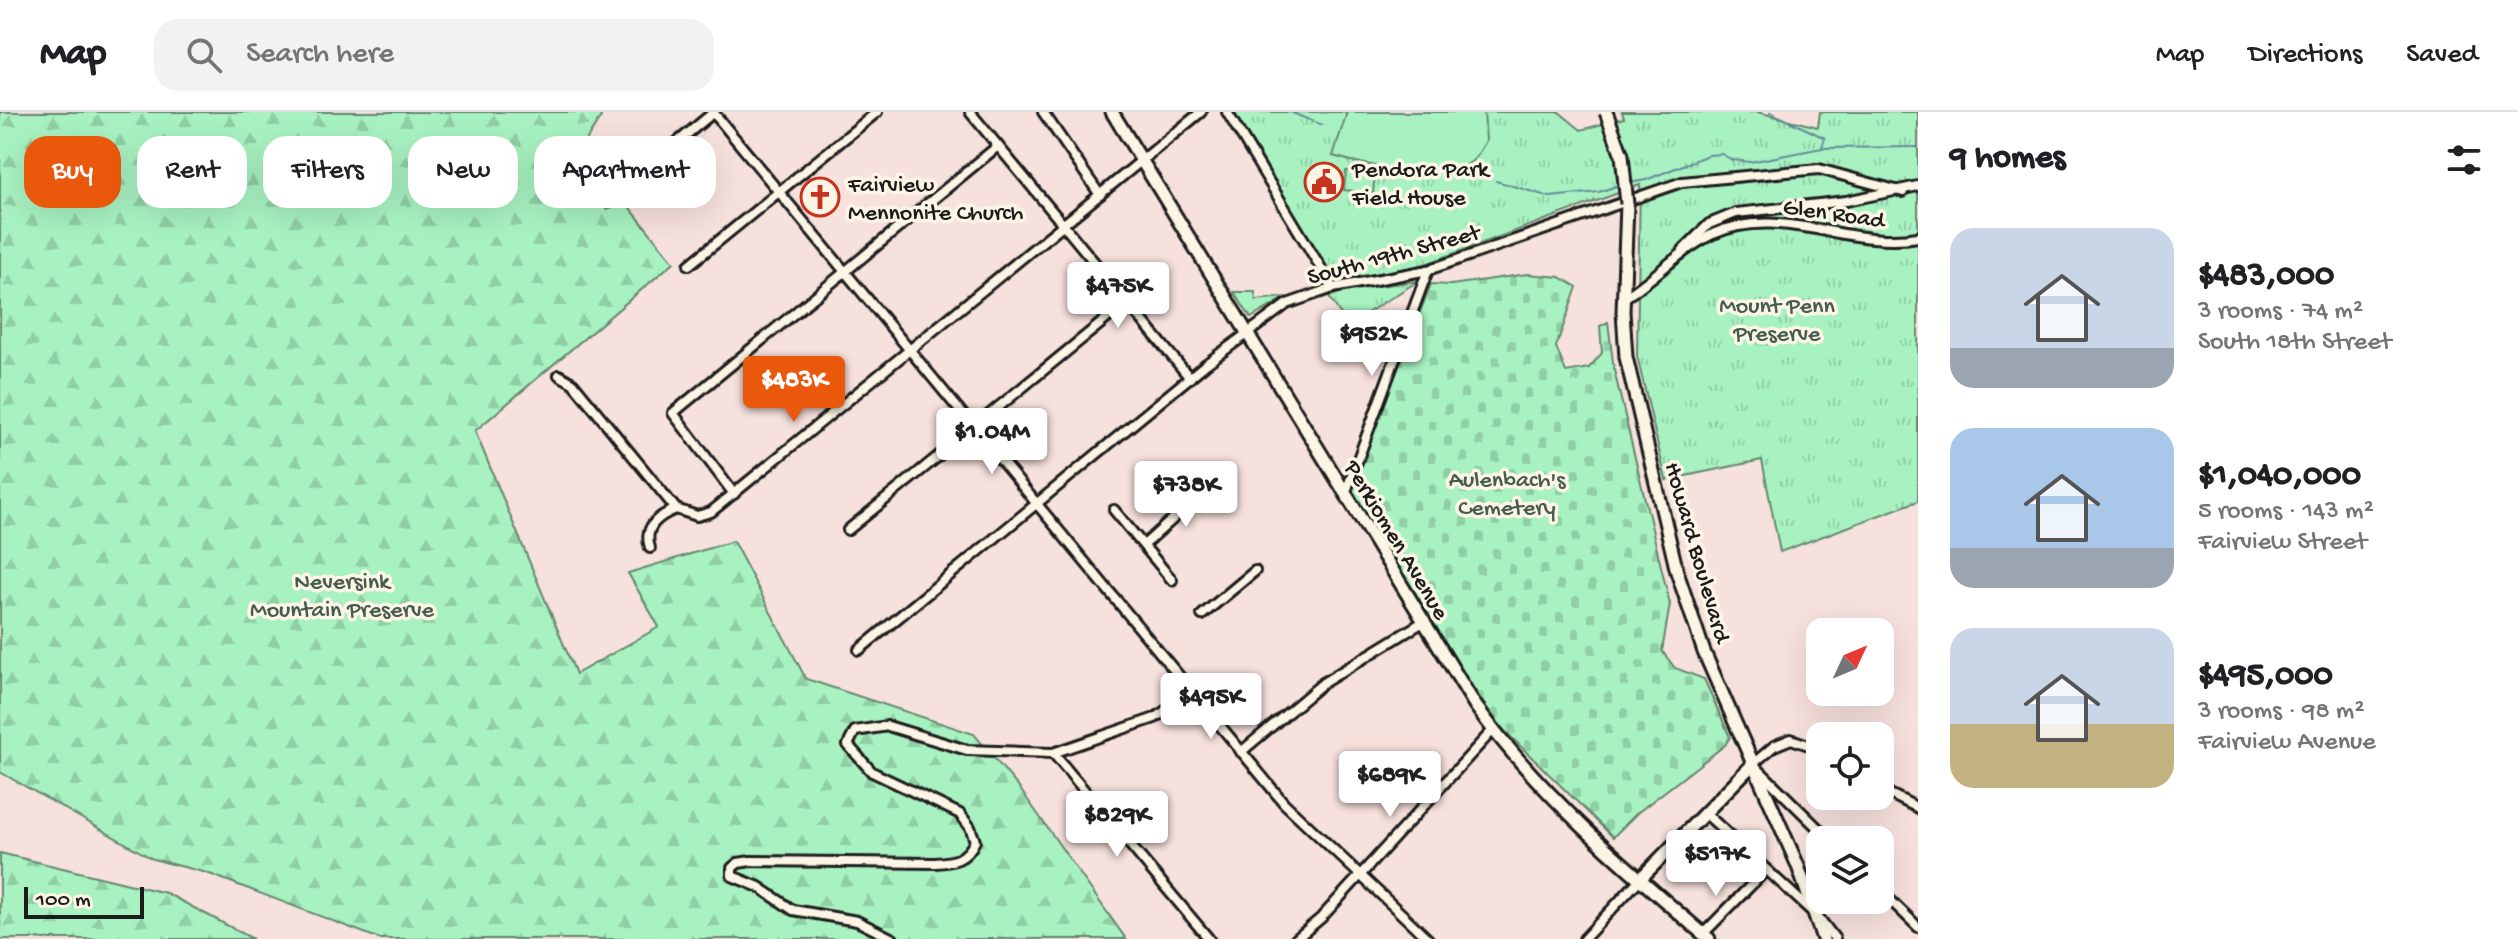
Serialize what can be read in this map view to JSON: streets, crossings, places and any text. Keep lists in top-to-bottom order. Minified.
{"streets":{"main road":["Perkiomen Avenue","Howard Boulevard"],"street":["Glen Road","South 19th Street"]},"crossings":[["Glen Road","Howard Boulevard"],["South 19th Street","Perkiomen Avenue"]],"parks":["Mount Penn Preserve","Aulenbach's Cemetery","Neversink Mountain Preserve"],"places":{"public building":["Pendora Park Field House"],"church":["Fairview Mennonite Church"]},"scale_bar":"100 m","north":"top right","page":{"header":"Map","search":"Search here","nav":["Map","Directions","Saved"],"heading":"9 homes","chip":["Buy","Rent","Filters","New","Apartment"],"list":[{"name":"$483,000","note":"3 rooms · 74 m² · South 18th Street"},{"name":"$1,040,000","note":"5 rooms · 143 m² · Fairview Street"},{"name":"$495,000","note":"3 rooms · 98 m² · Fairview Avenue"}],"price":["$475K","$952K","$483K","$1.04M","$738K","$495K","$689K","$829K","$517K"],"scale":"100 m"}}
